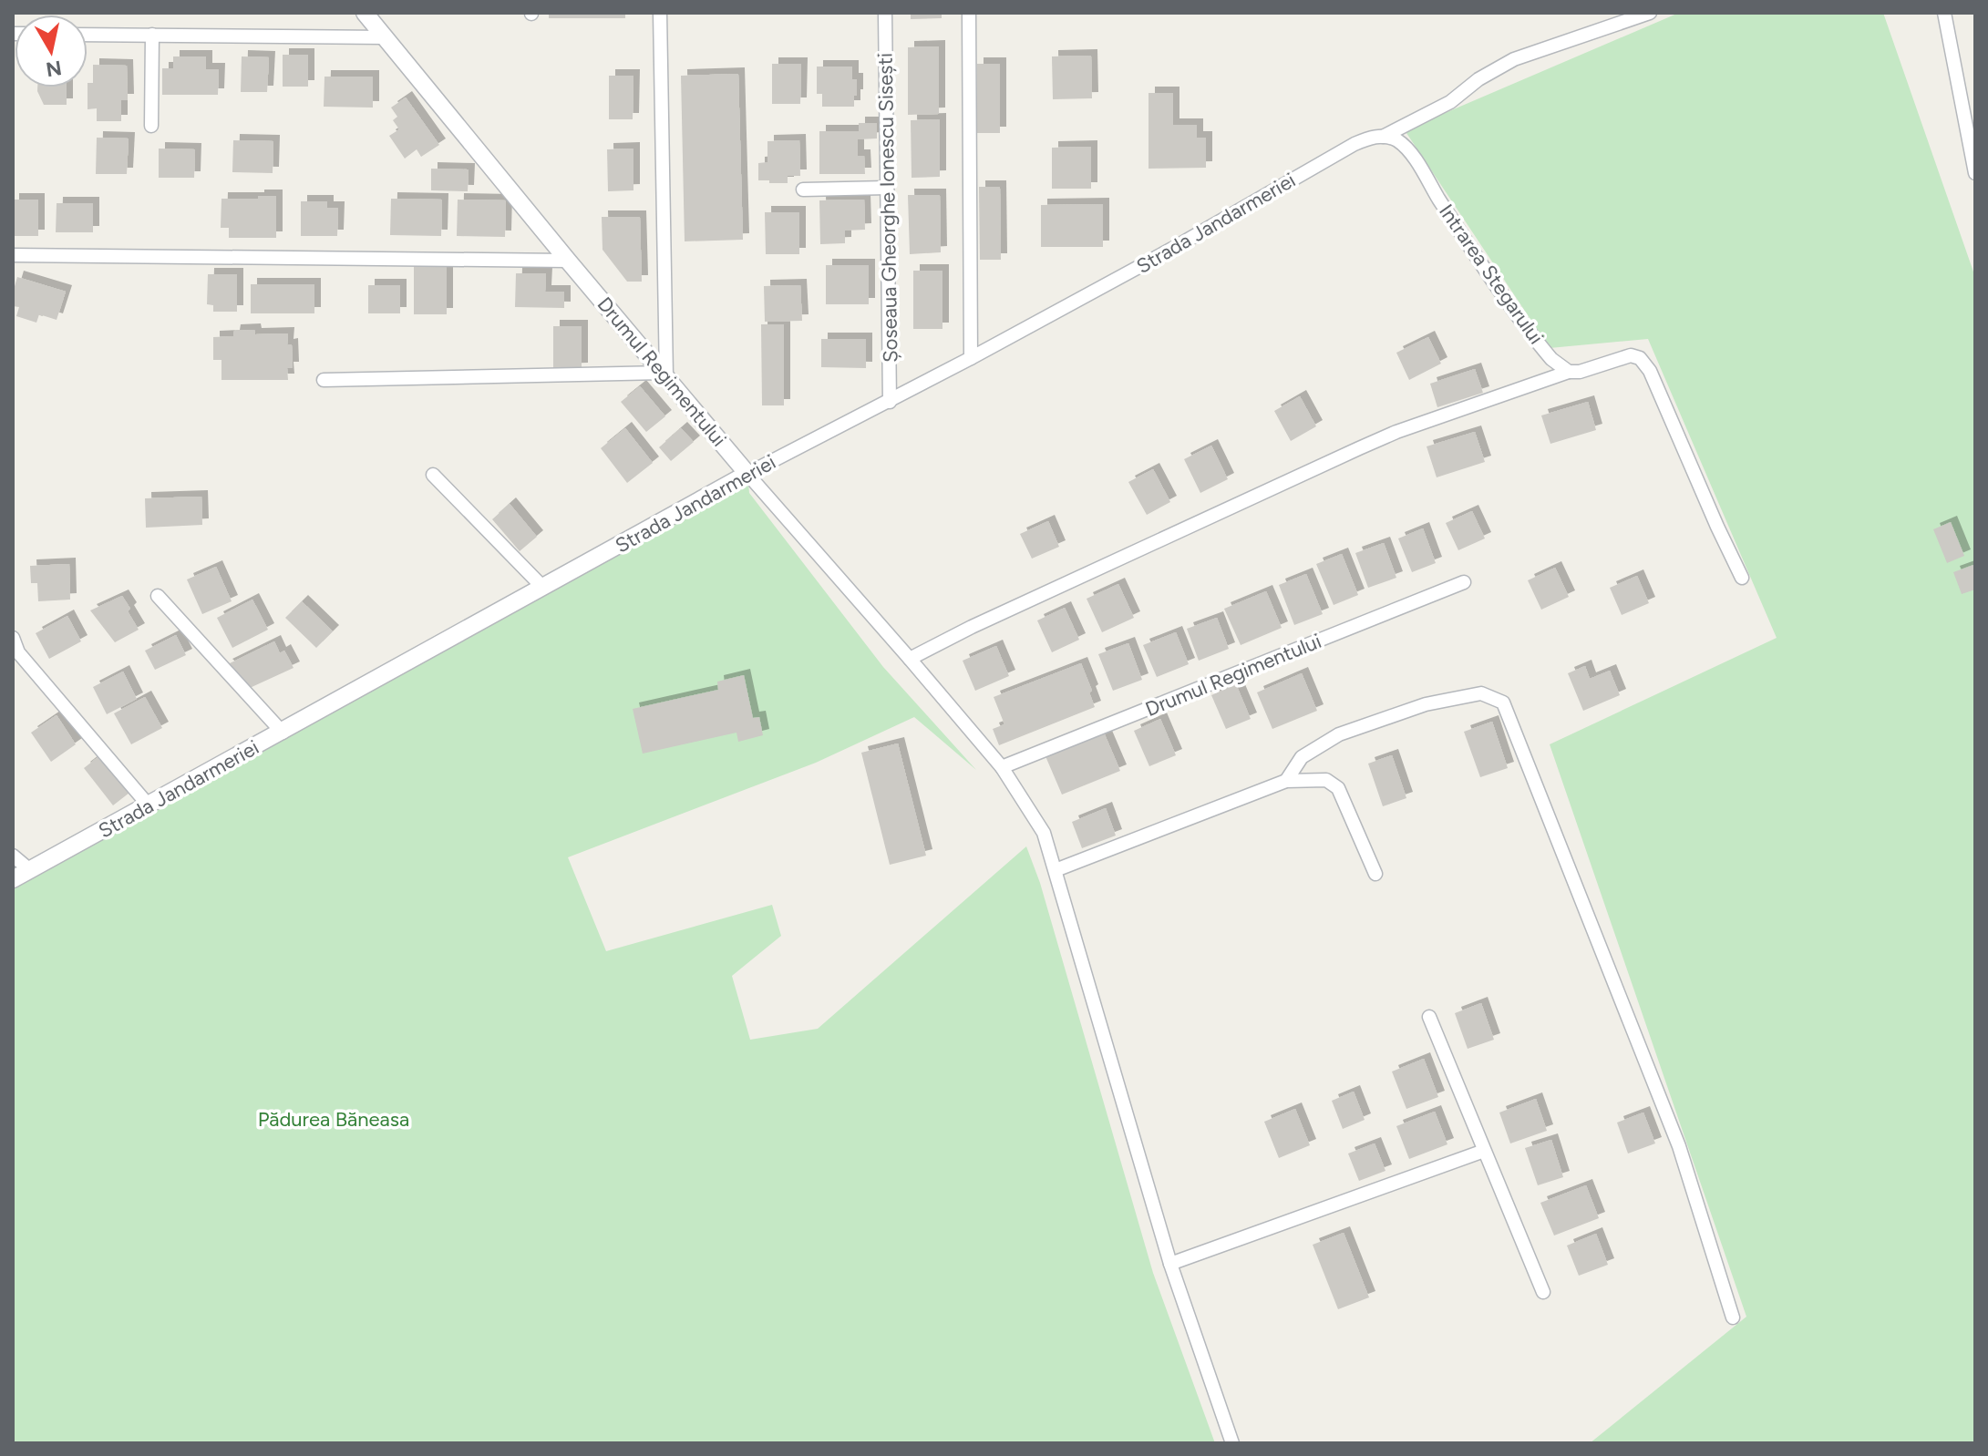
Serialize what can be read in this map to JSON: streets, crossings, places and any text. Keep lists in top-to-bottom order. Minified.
{"streets":{"street":["Șoseaua Gheorghe Ionescu Sisești","Strada Jandarmeriei","Intrarea Stegarului","Drumul Regimentului"]},"crossings":[["Șoseaua Gheorghe Ionescu Sisești","Strada Jandarmeriei"],["Strada Jandarmeriei","Intrarea Stegarului"],["Strada Jandarmeriei","Drumul Regimentului"]],"parks":["Pădurea Băneasa"],"north":"bottom"}
